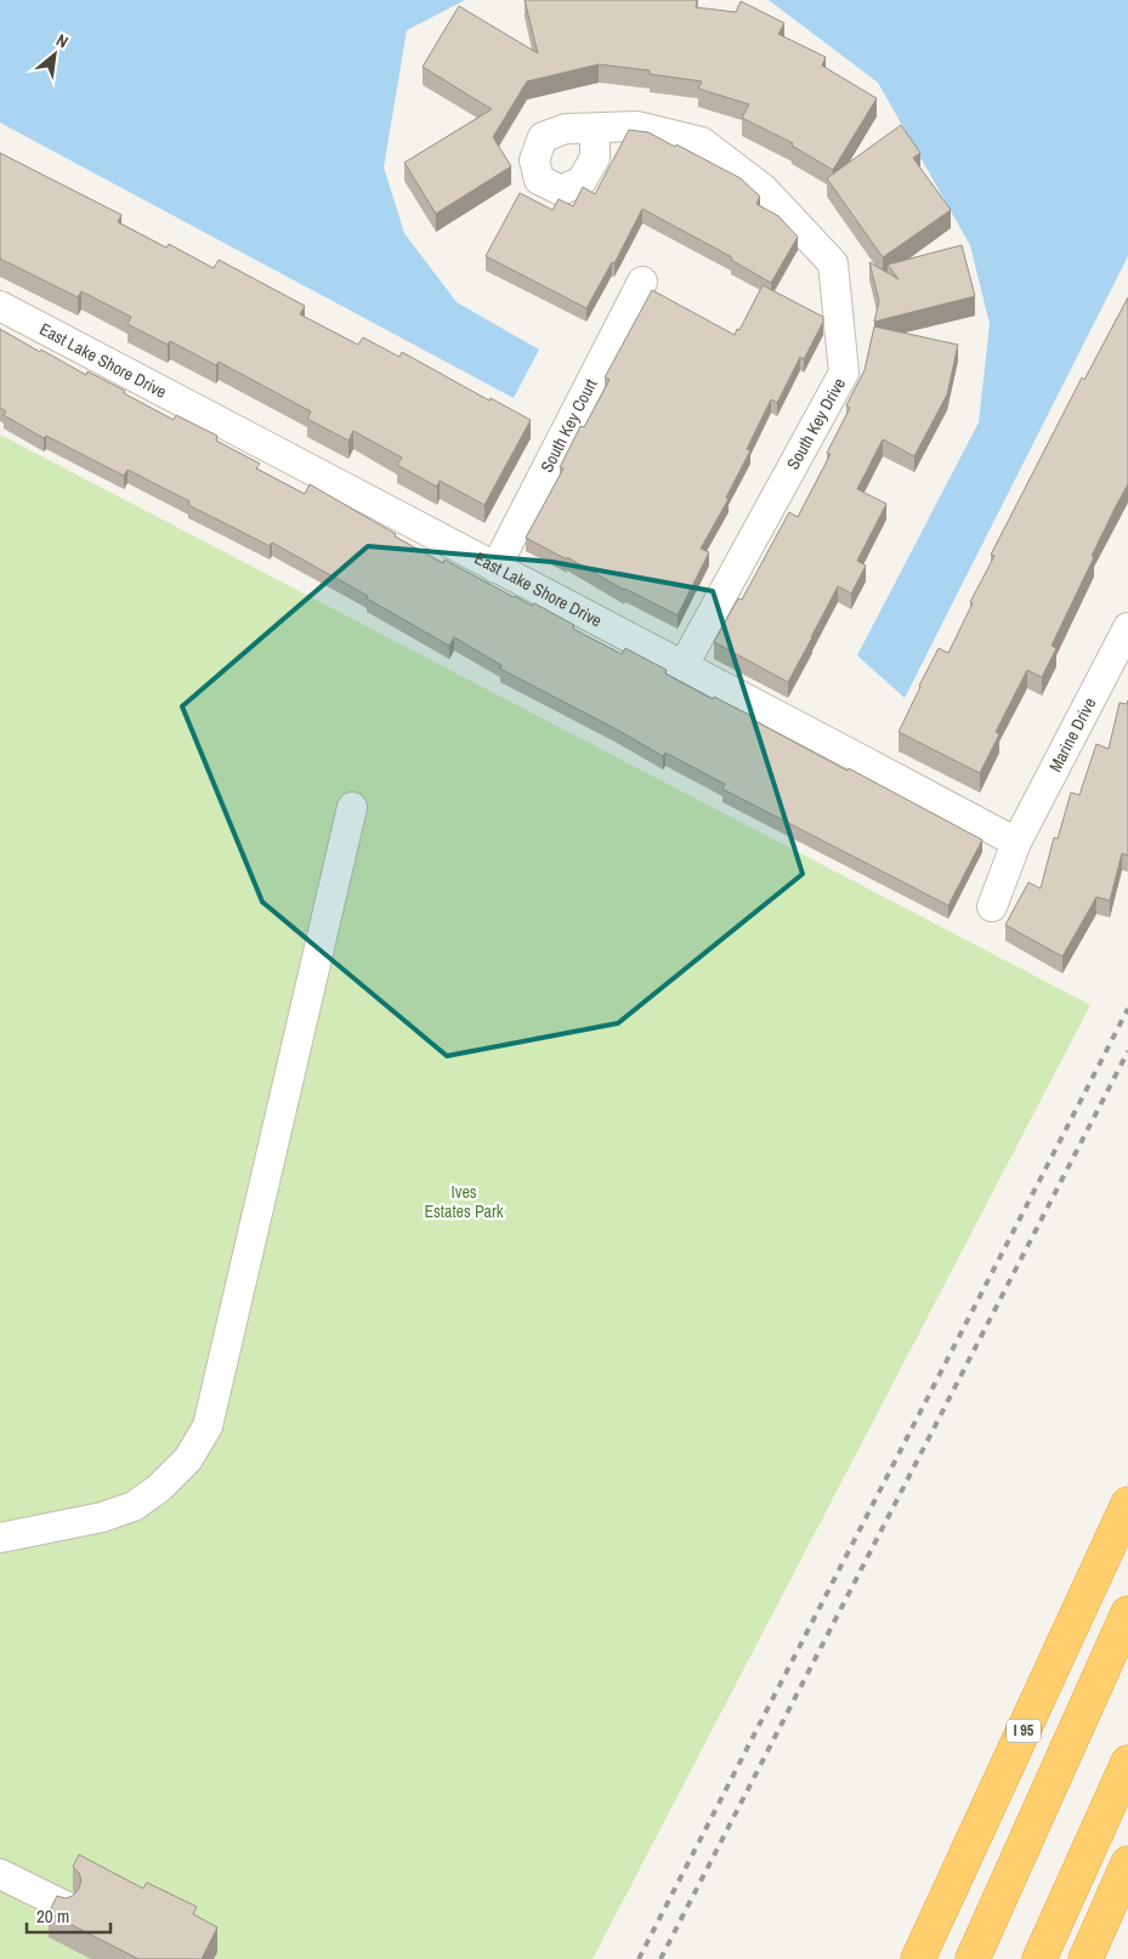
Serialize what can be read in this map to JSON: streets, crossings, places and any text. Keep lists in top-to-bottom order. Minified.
{"streets":{"highway":["I 95"],"street":["East Lake Shore Drive","South Key Drive","South Key Court","Marine Drive"]},"crossings":[["East Lake Shore Drive","South Key Drive"],["East Lake Shore Drive","South Key Court"],["East Lake Shore Drive","Marine Drive"]],"parks":["Ives Estates Park"],"scale_bar":"20 m","north":"top right"}
